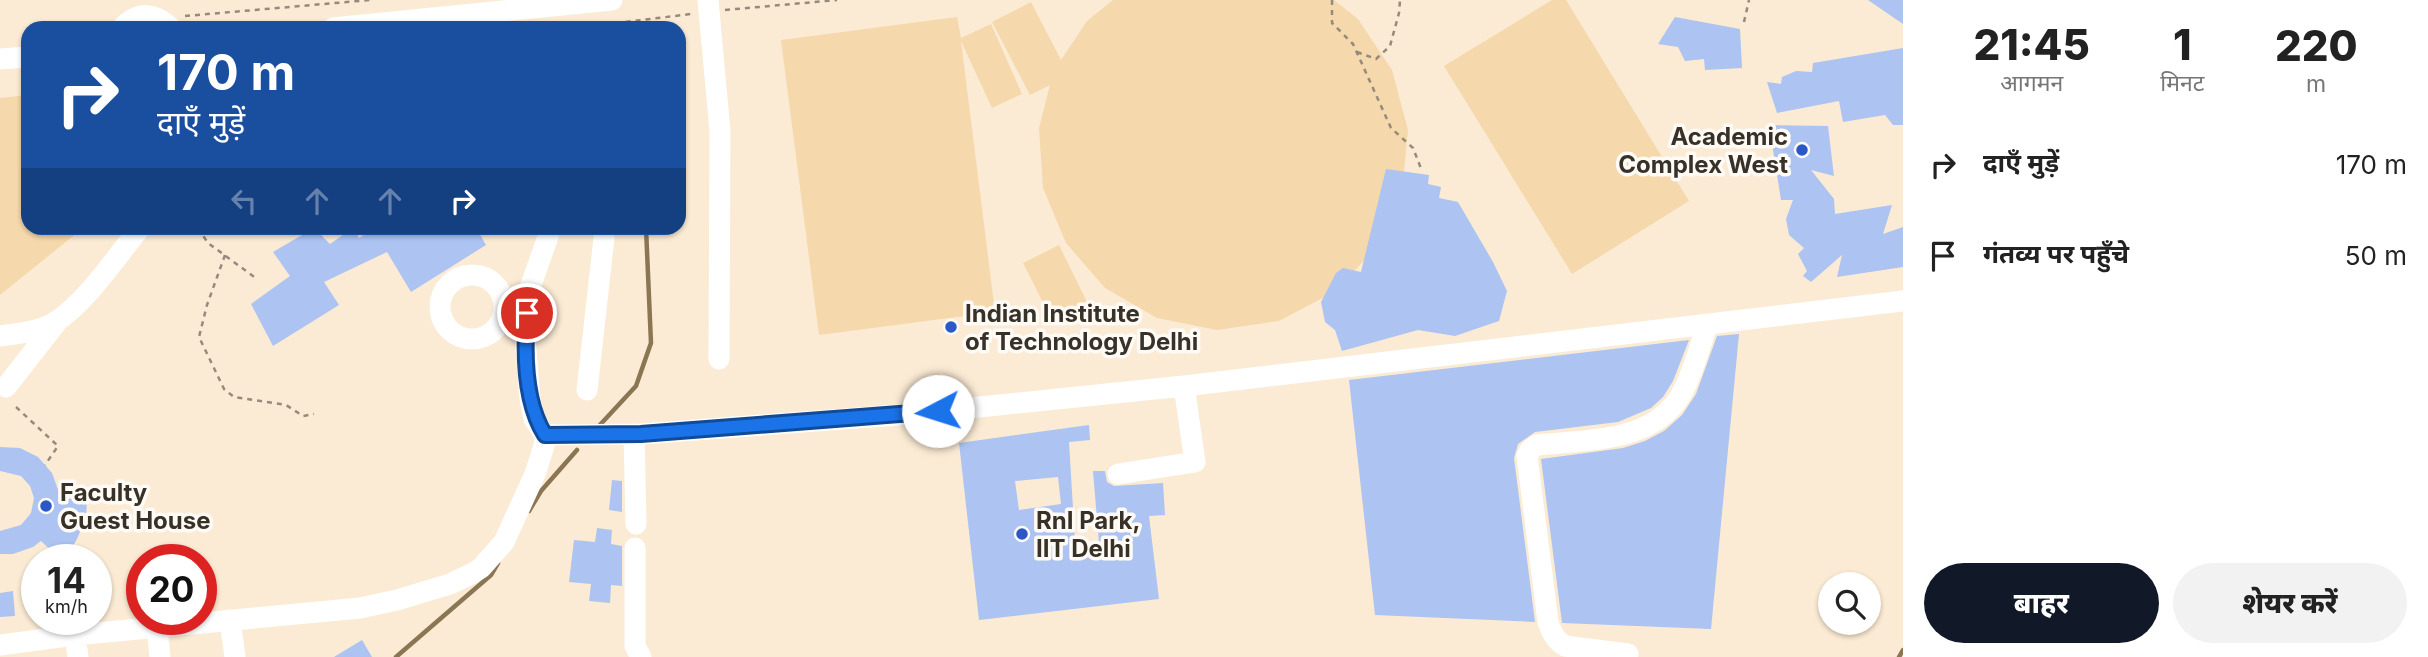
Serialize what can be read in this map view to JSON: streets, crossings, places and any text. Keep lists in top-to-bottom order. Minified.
{"places":["Academic Complex West","Indian Institute of Technology Delhi","Faculty Guest House","RnI Park, IIT Delhi"],"page":{"eta":["21:45","आगमन","1","मिनट","220","m"],"turn":["170 m","दाएँ मुड़ें"],"list":[{"name":"दाएँ मुड़ें","value":"170 m"},{"name":"गंतव्य पर पहुँचे","value":"50 m"}],"speed":"14 km/h","limit":"20","buttons":["बाहर","शेयर करें"]}}
